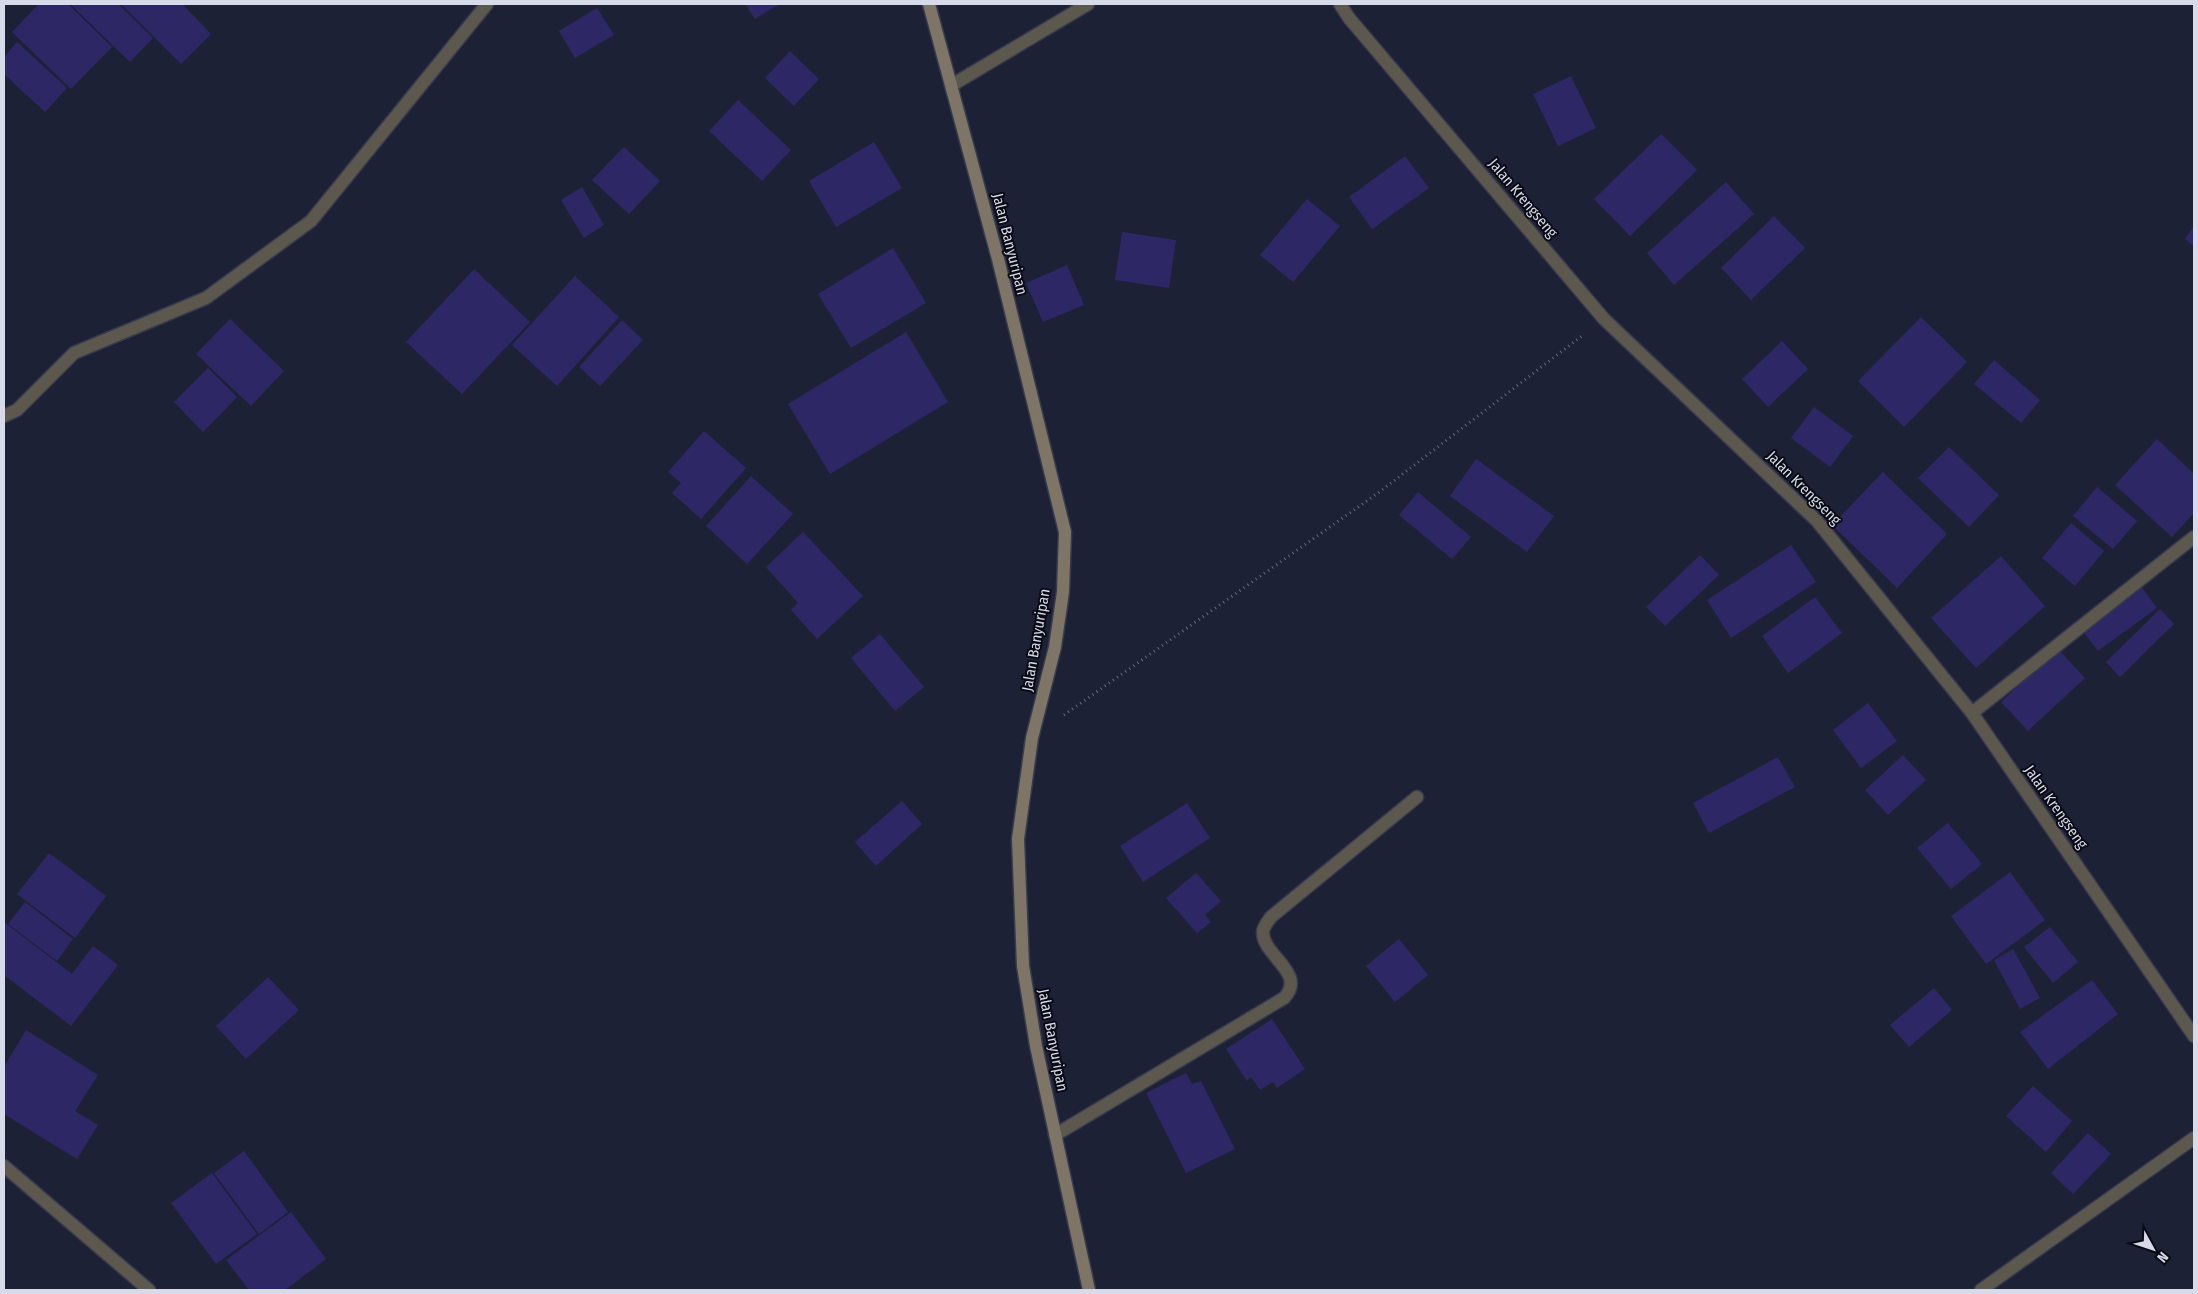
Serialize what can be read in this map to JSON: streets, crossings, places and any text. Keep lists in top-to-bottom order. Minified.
{"streets":{"street":["Jalan Krengseng","Jalan Banyuripan"]},"north":"bottom right"}
